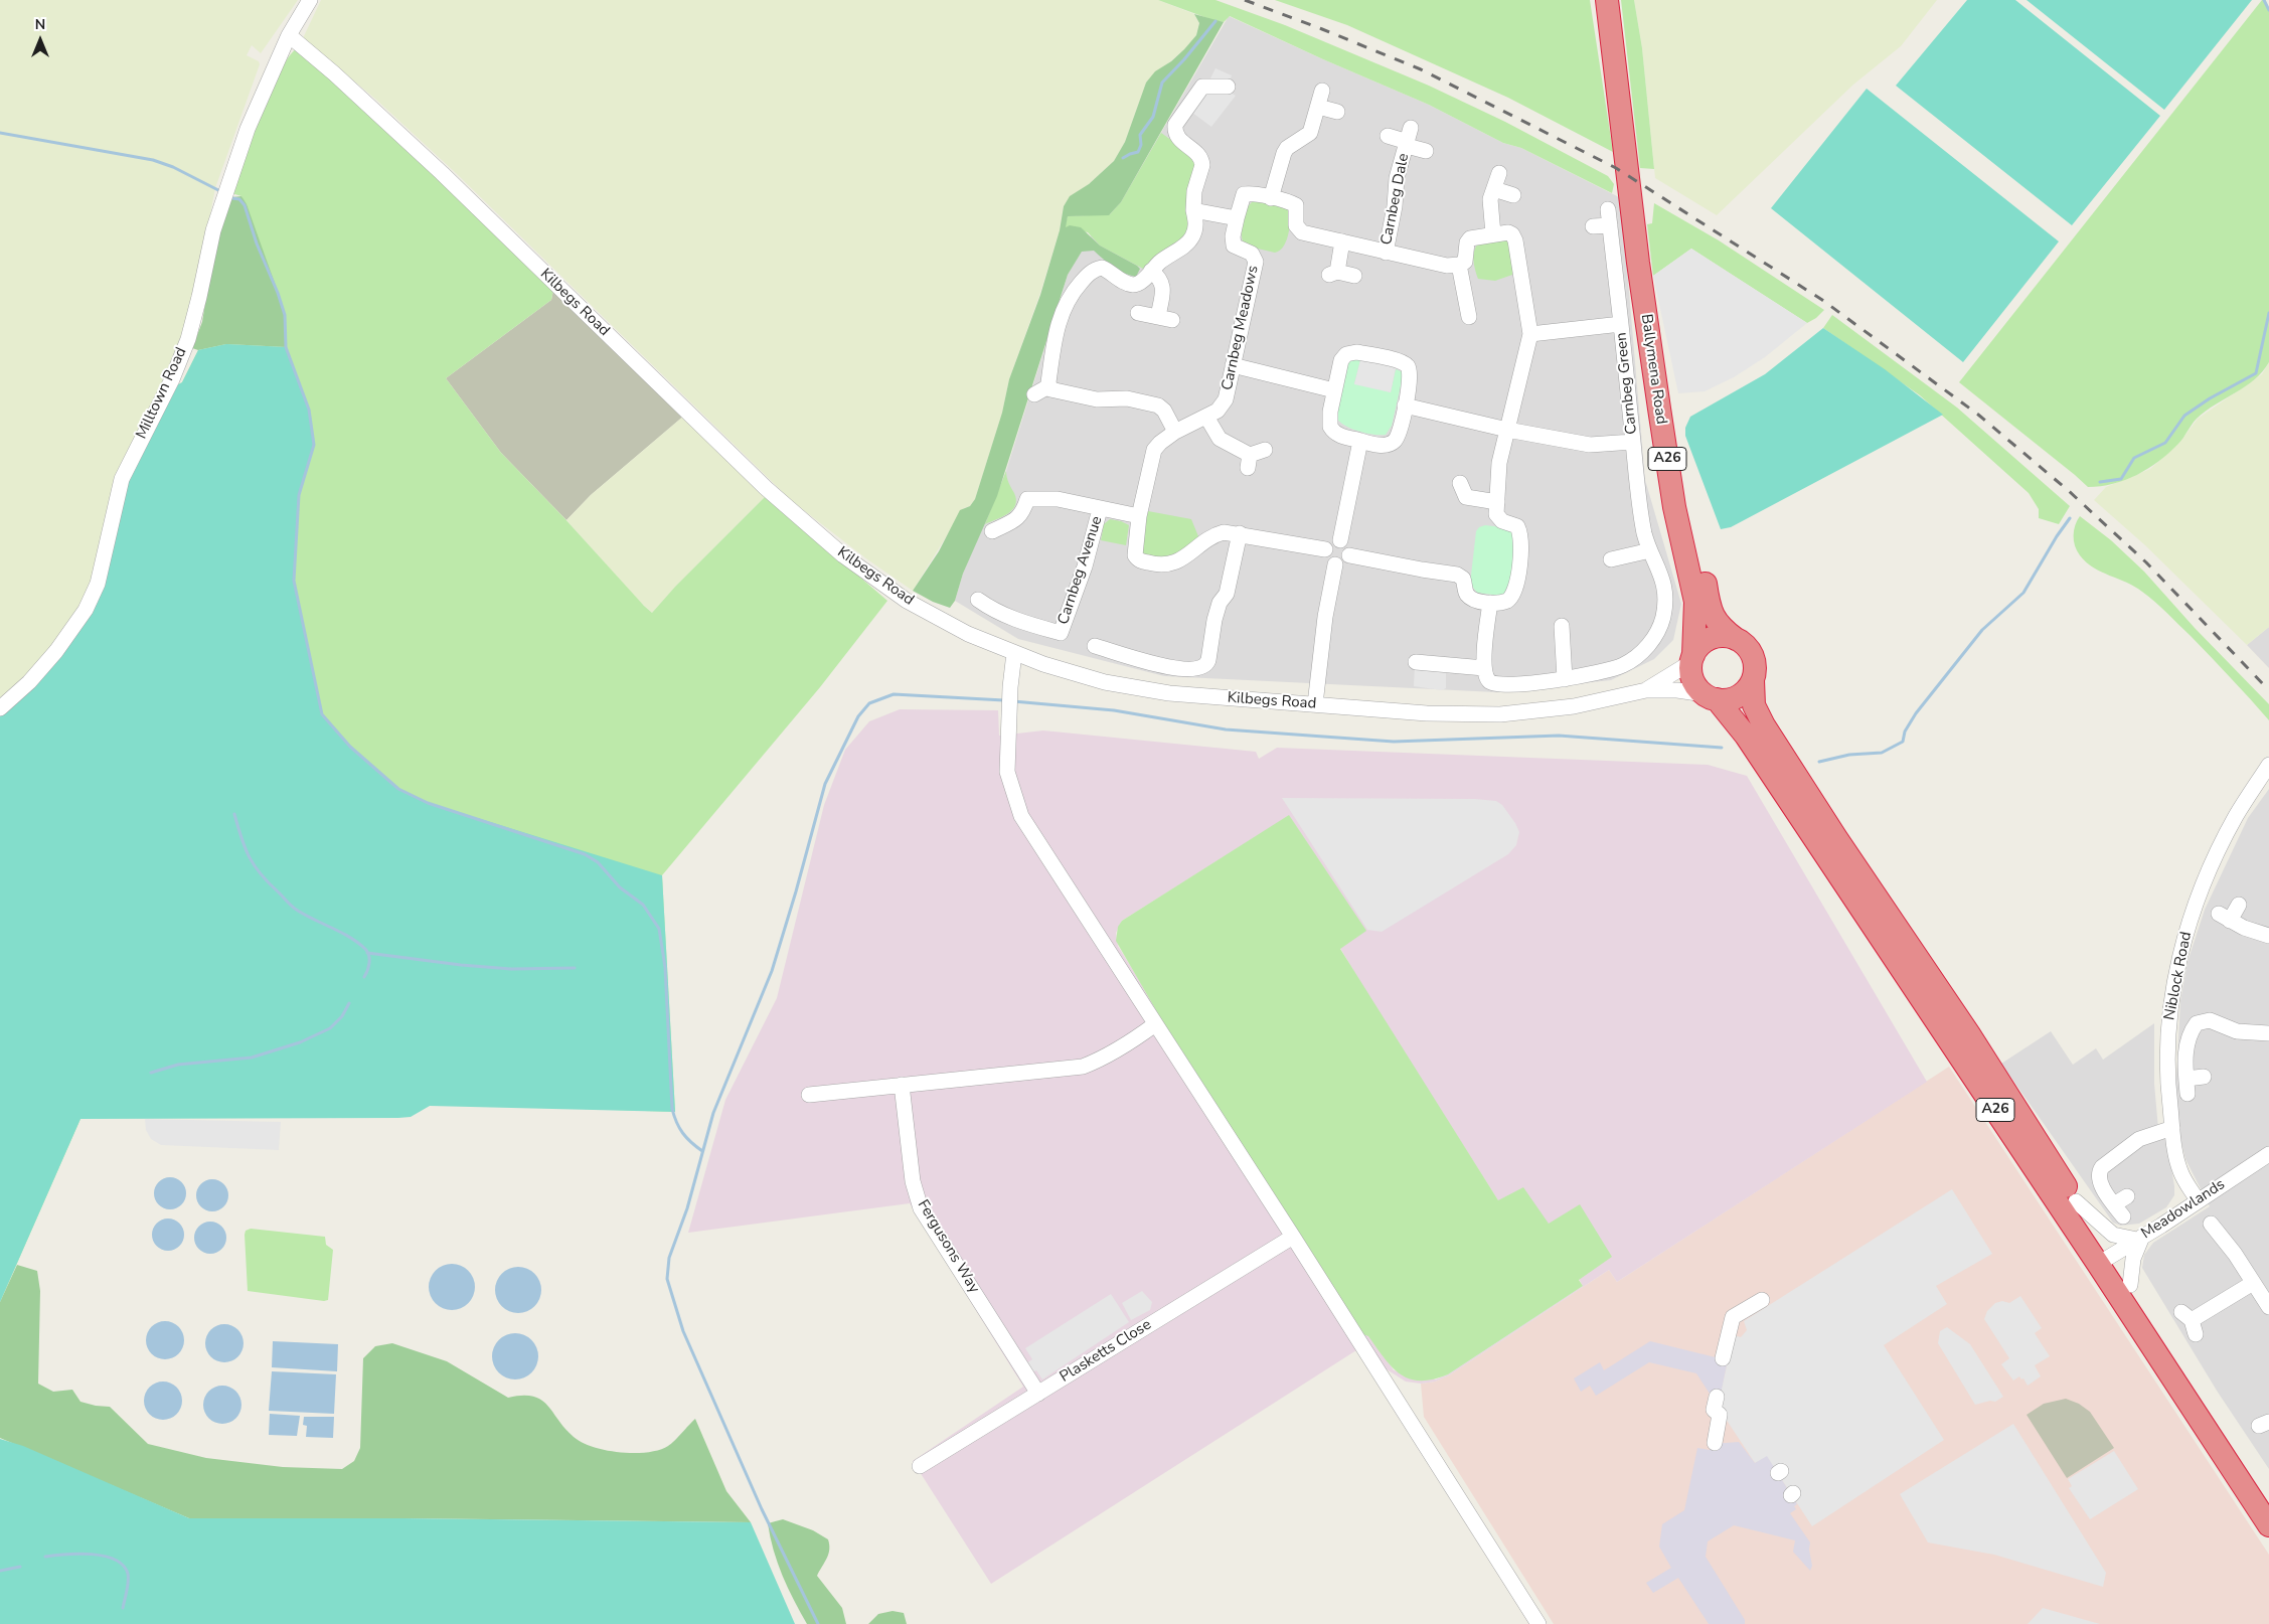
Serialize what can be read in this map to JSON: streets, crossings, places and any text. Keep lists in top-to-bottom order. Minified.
{"streets":{"highway":["Ballymena Road","A26"],"street":["Carnbeg Dale","Kilbegs Road","Carnbeg Meadows","Carnbeg Green","Milltown Road","Carnbeg Avenue","Niblock Road","Meadowlands","Fergusons Way","Plasketts Close"]},"crossings":[["Carnbeg Dale","Carnbeg Meadows"],["Kilbegs Road","Ballymena Road"],["Kilbegs Road","Milltown Road"],["Kilbegs Road","A26"],["Carnbeg Meadows","Carnbeg Avenue"],["Ballymena Road","A26"],["A26","Meadowlands"],["Niblock Road","Meadowlands"],["Fergusons Way","Plasketts Close"]],"north":"top"}
